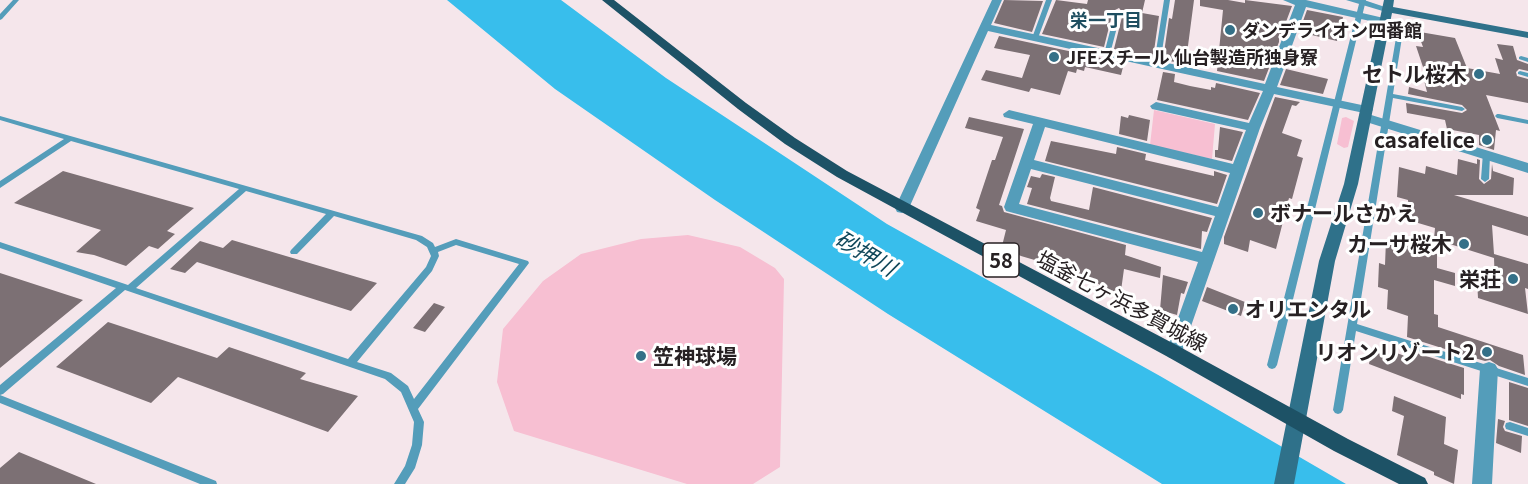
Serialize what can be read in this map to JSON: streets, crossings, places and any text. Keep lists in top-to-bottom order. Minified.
{"streets":{"main road":["58","塩釜七ヶ浜多賀城線"]},"districts":["栄一丁目"],"water":["砂押川"],"places":["ダンデライオン四番館","JFEスチール 仙台製造所独身寮","セトル桜木","casafelice","ボナールさかえ","カーサ桜木","栄荘","オリエンタル","リオンリゾート2","笠神球場"]}
